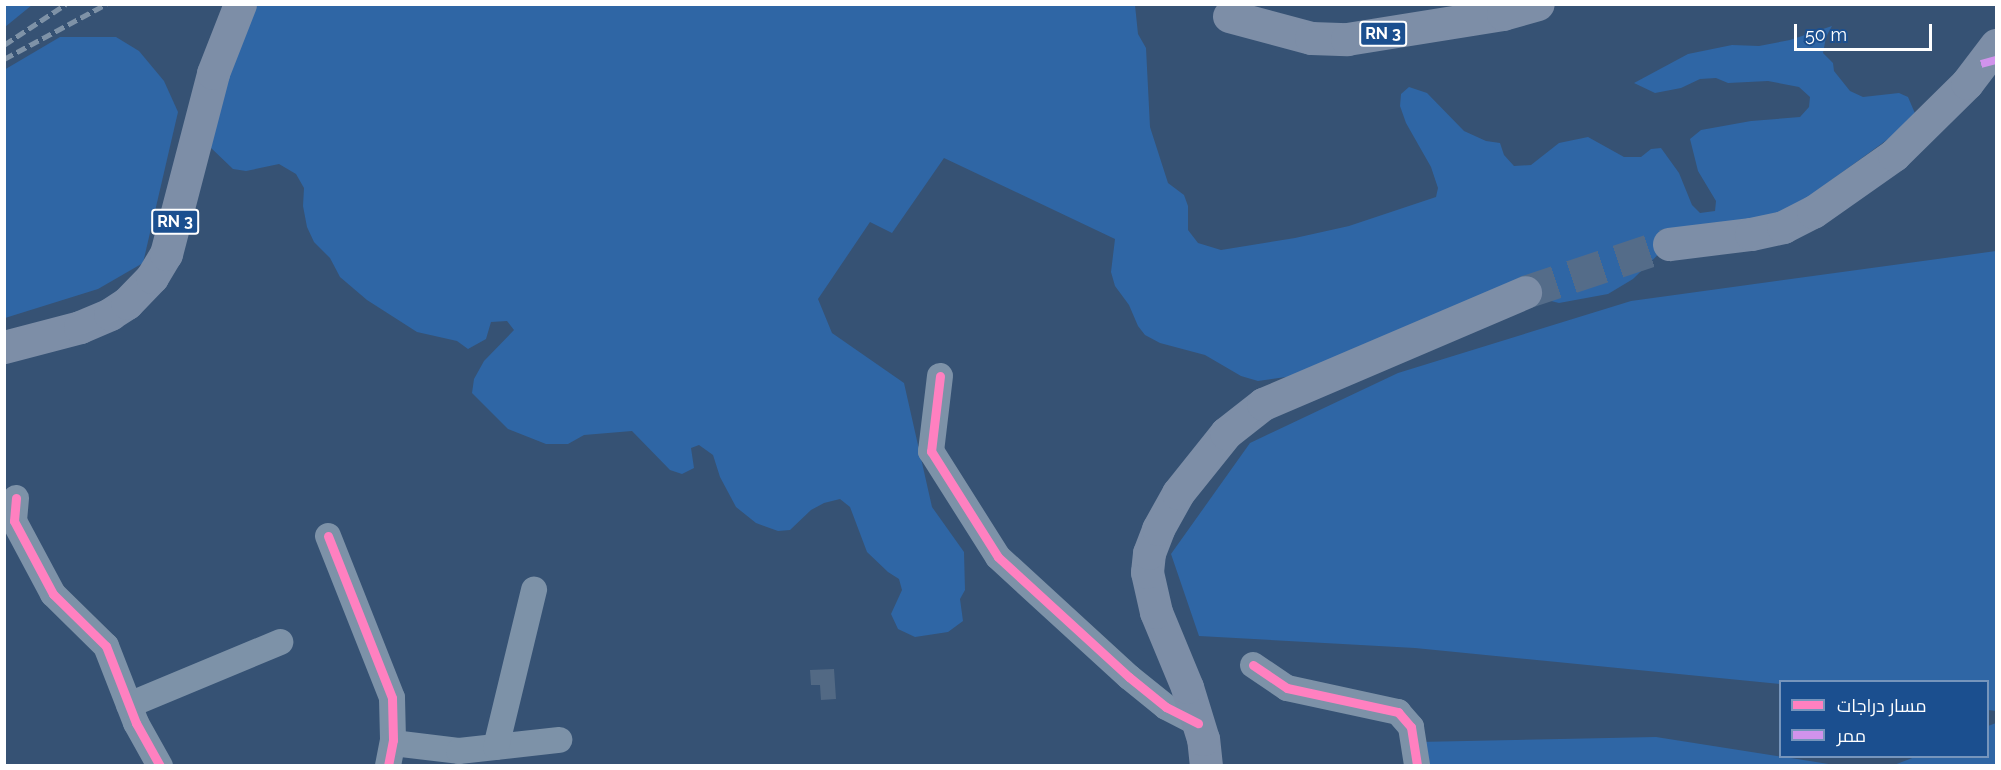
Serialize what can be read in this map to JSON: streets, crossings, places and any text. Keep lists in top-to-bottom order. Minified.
{"streets":{"main road":["RN 3"]},"legend":["مسار دراجات","ممر"],"scale_bar":"50 m"}
